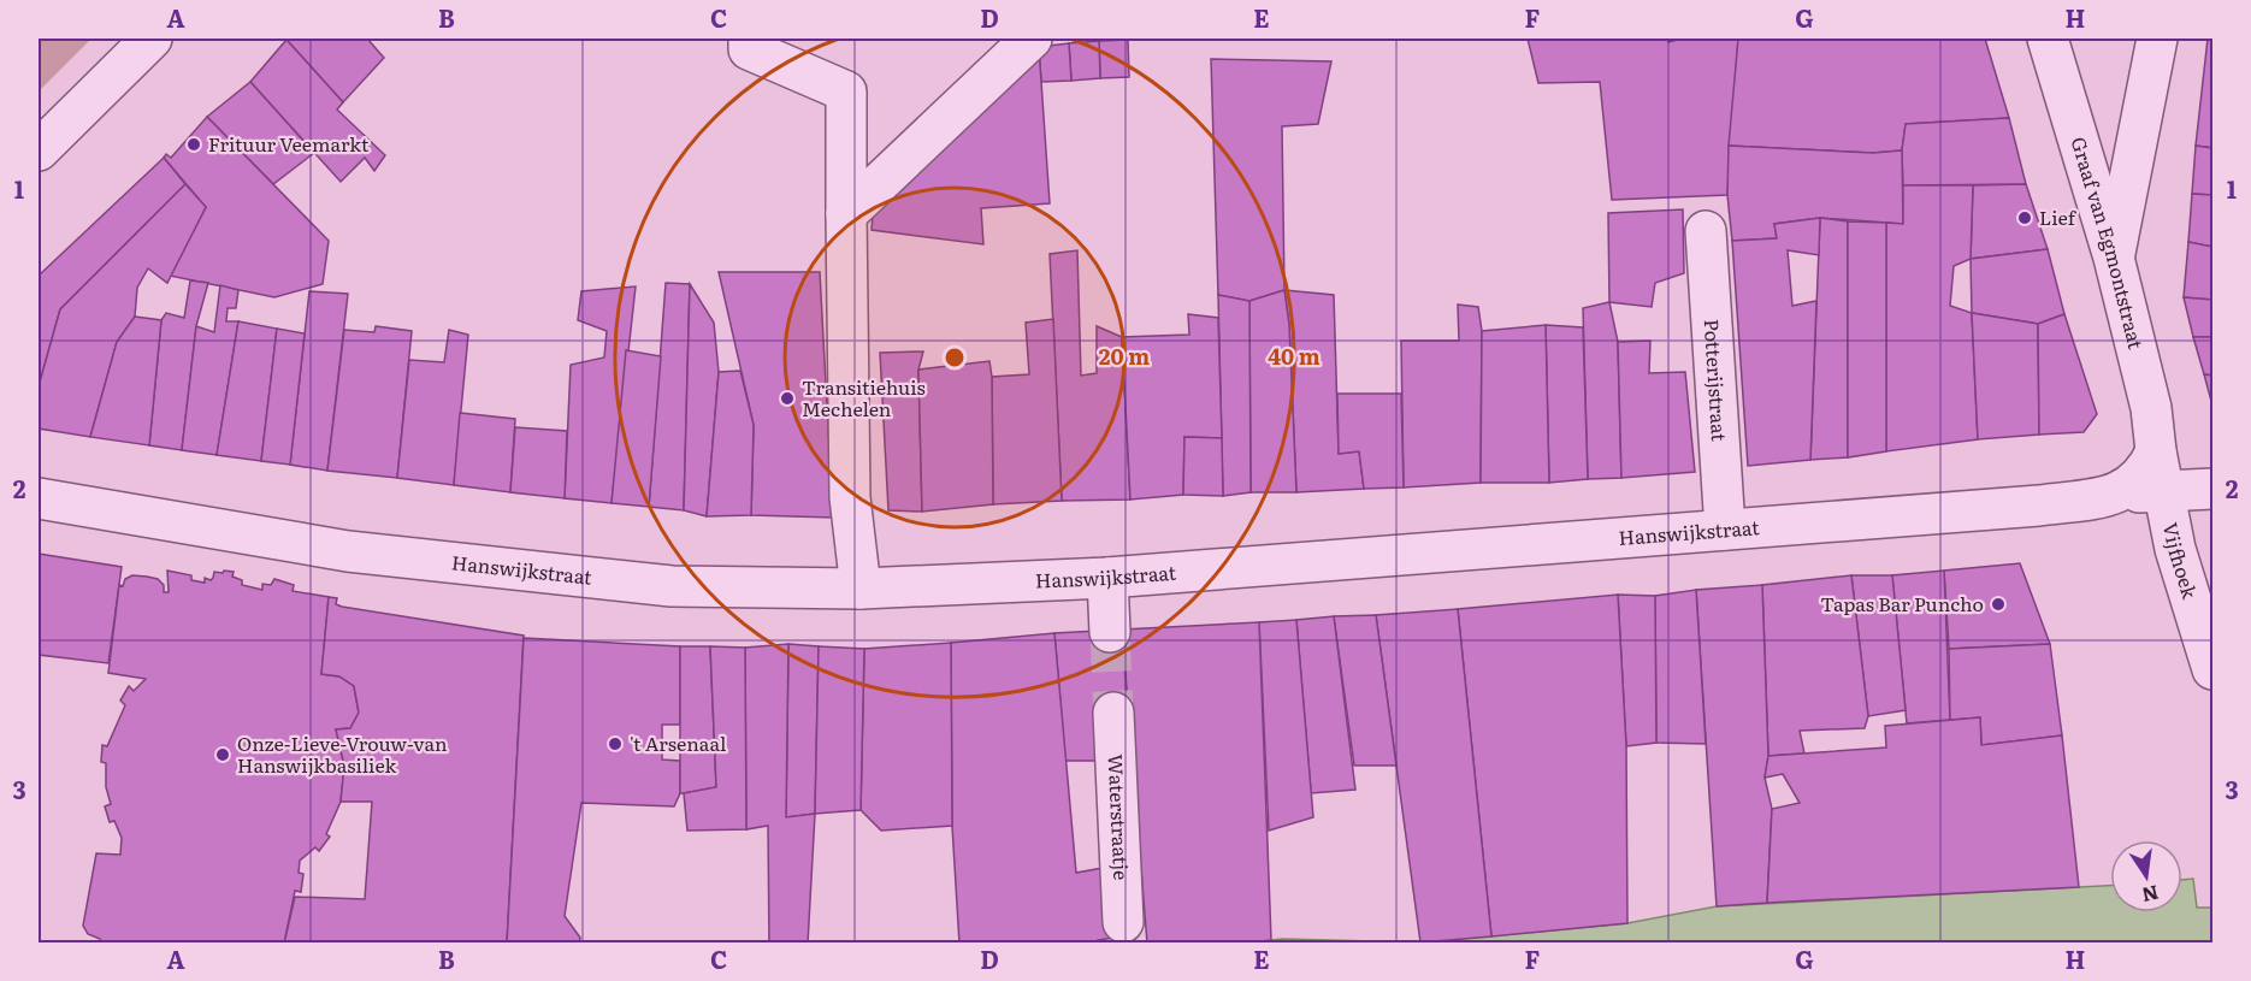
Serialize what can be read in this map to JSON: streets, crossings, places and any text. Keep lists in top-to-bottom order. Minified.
{"streets":{"street":["Graaf van Egmontstraat","Potterijstraat","Hanswijkstraat","Vijfhoek","Waterstraatje"]},"crossings":[["Graaf van Egmontstraat","Vijfhoek"],["Potterijstraat","Hanswijkstraat"],["Hanswijkstraat","Vijfhoek"]],"places":["Frituur Veemarkt","Lief","Transitiehuis Mechelen","Tapas Bar Puncho","'t Arsenaal","Onze-Lieve-Vrouw-van Hanswijkbasiliek"],"north":"bottom","grid":{"columns":["A","B","C","D","E","F","G","H"],"rows":["1","2","3"]},"rings":["20 m","40 m"]}
